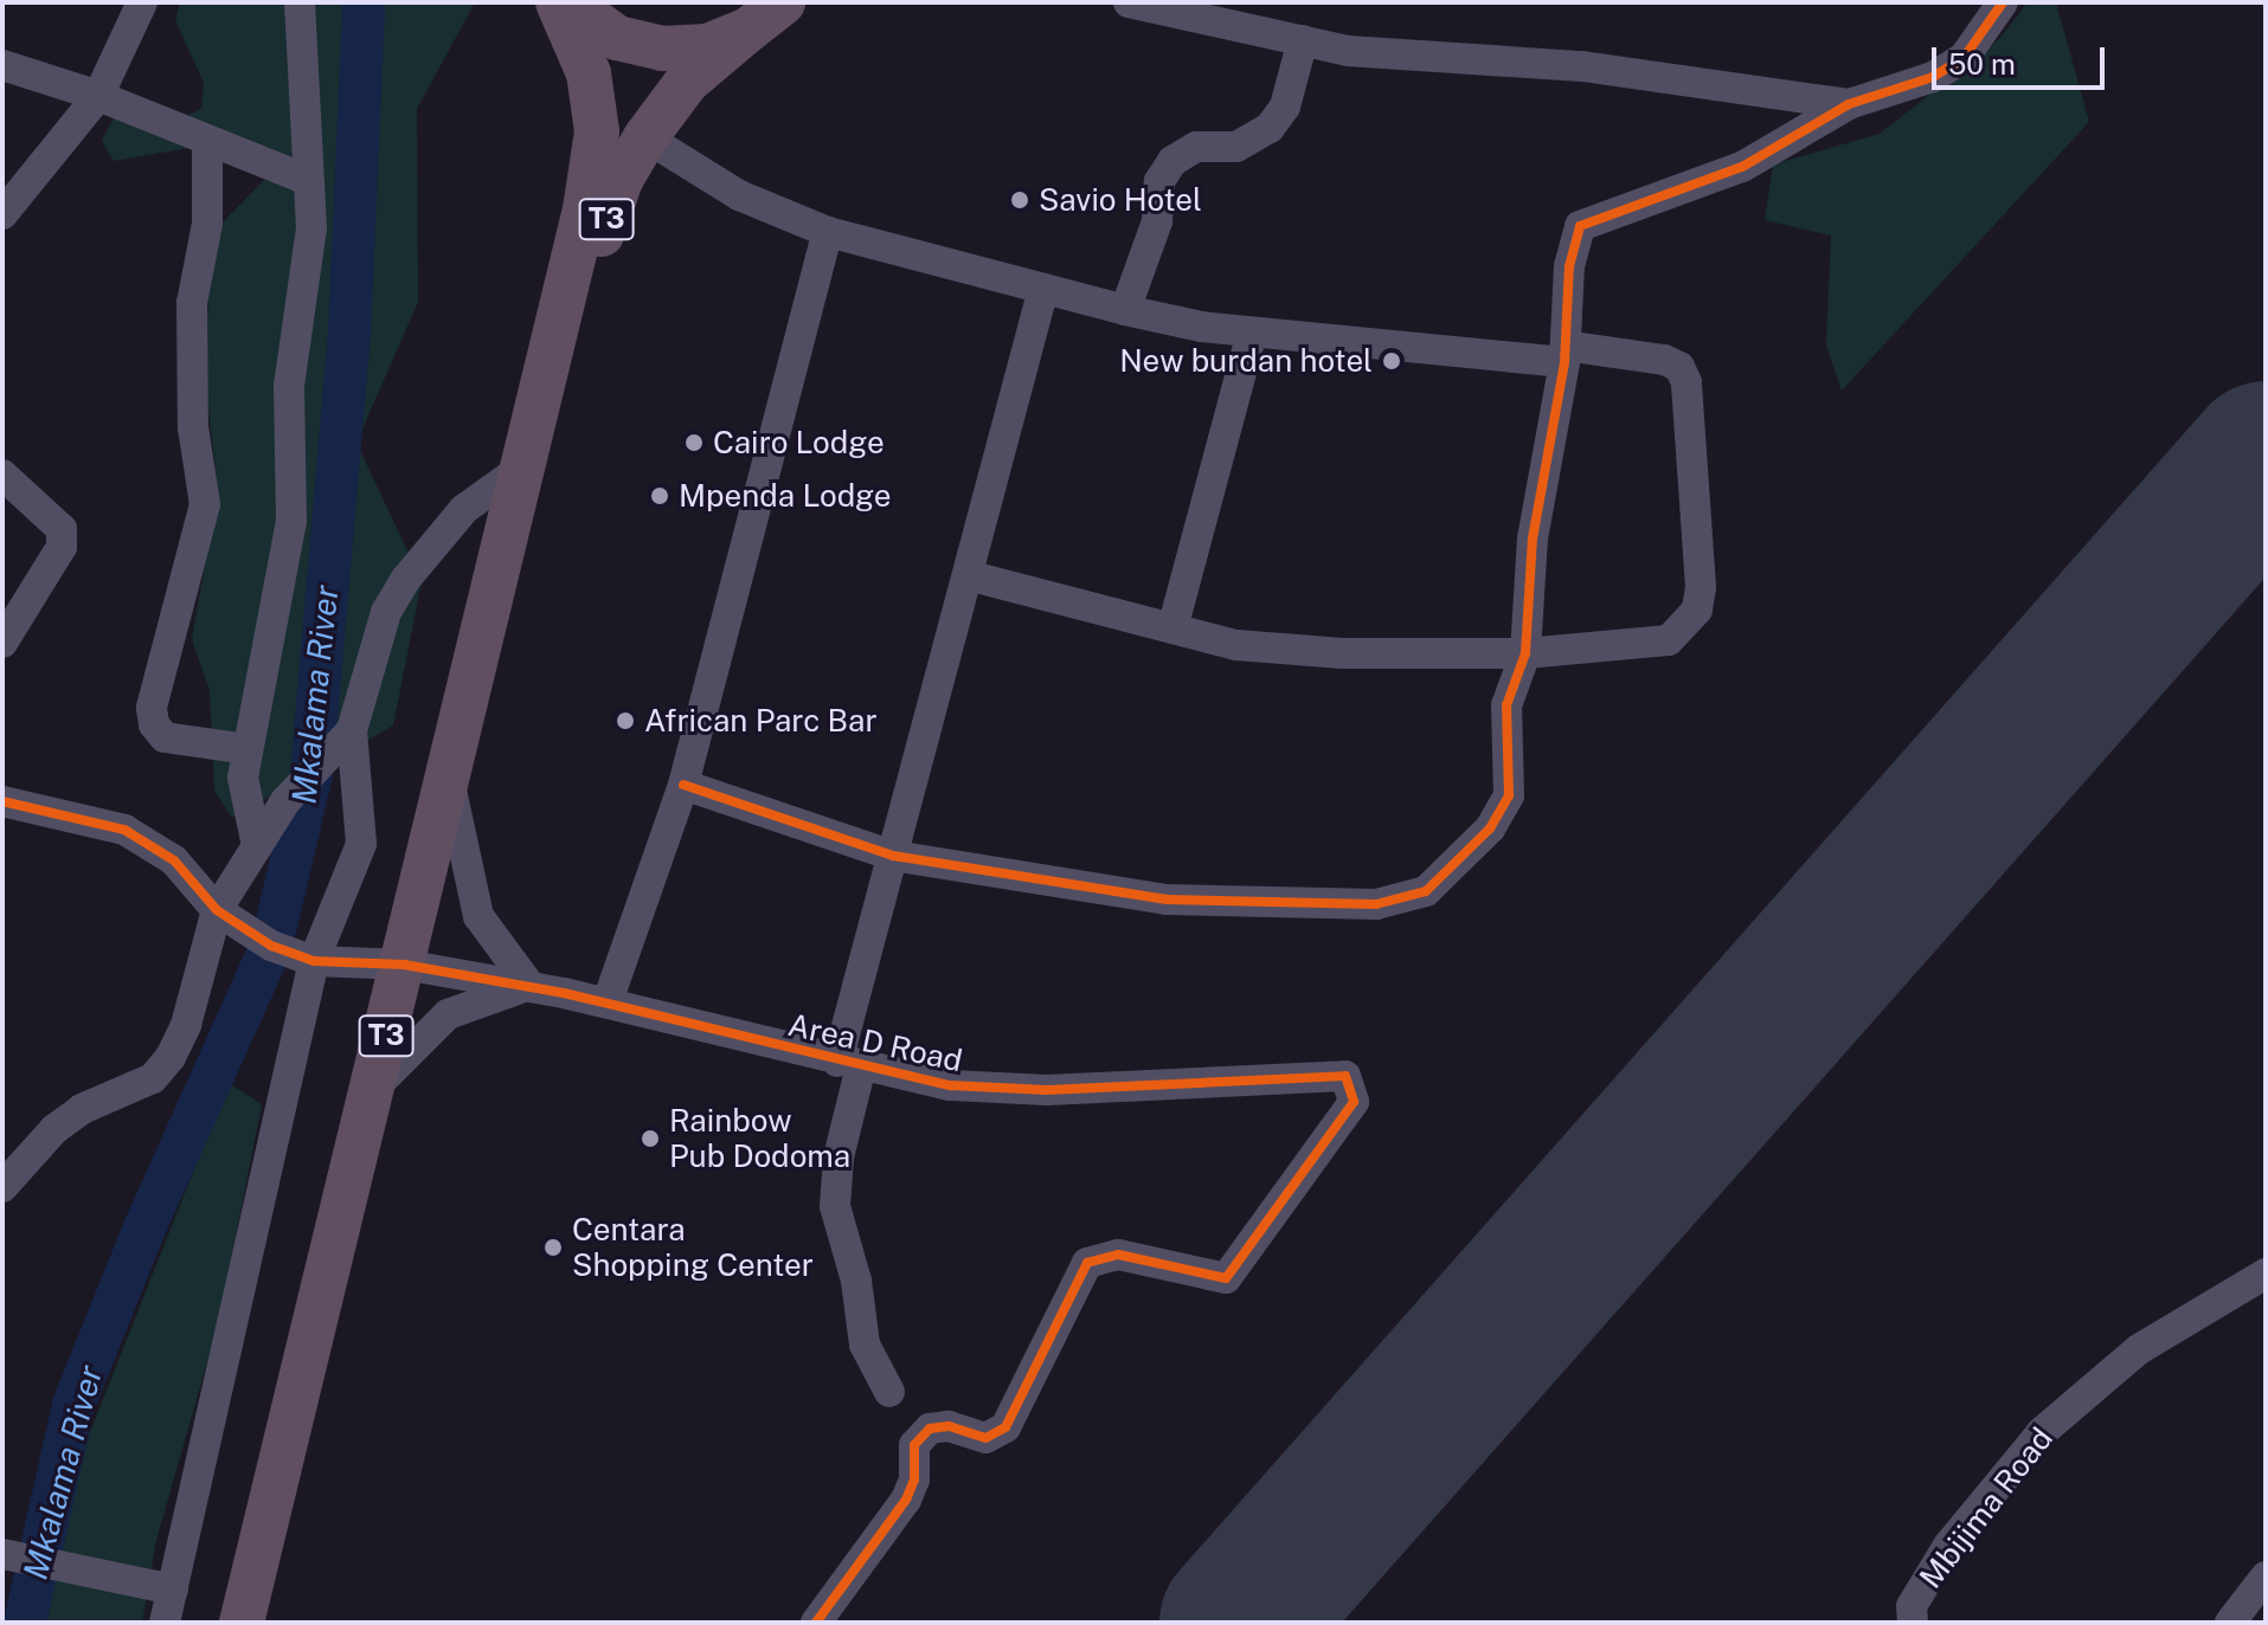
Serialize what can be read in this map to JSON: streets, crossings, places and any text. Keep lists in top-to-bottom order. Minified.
{"streets":{"highway":["T3"],"street":["Area D Road","Mbijima Road"]},"crossings":[["T3","Area D Road"]],"water":["Mkalama River"],"places":["Savio Hotel","New burdan hotel","Cairo Lodge","Mpenda Lodge","African Parc Bar","Rainbow Pub Dodoma","Centara Shopping Center"],"scale_bar":"50 m"}
